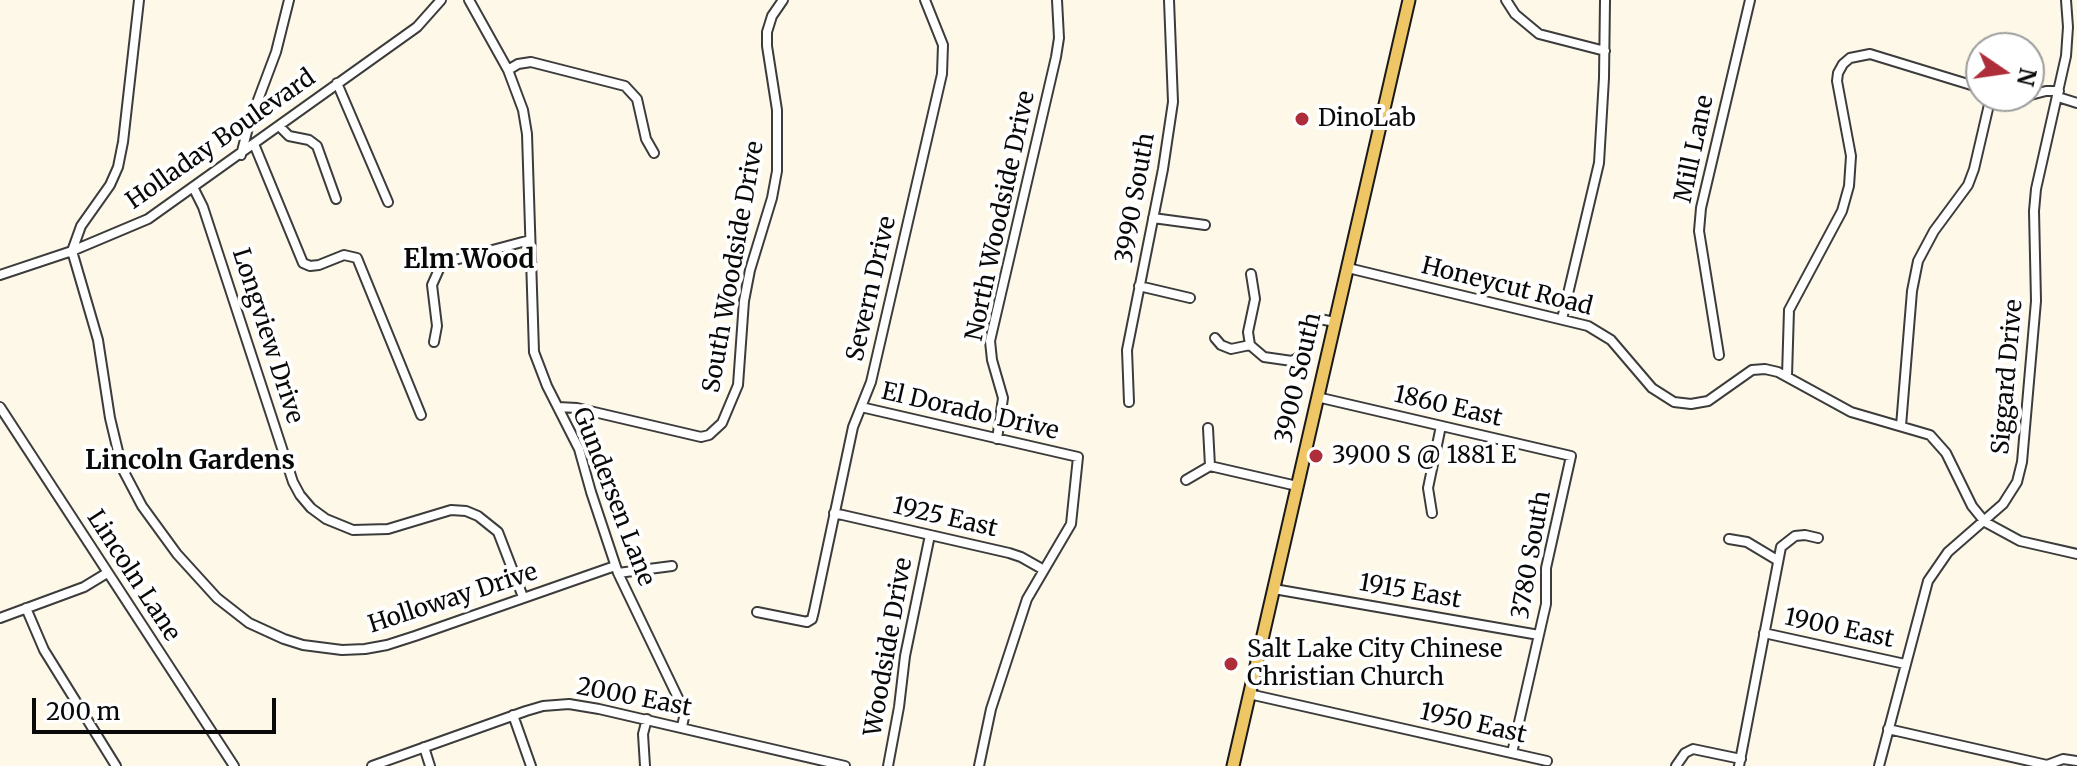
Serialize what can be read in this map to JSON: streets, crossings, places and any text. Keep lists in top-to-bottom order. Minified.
{"streets":{"main road":["3900 South"],"street":["Holladay Boulevard","Mill Lane","3990 South","North Woodside Drive","South Woodside Drive","Honeycut Road","Severn Drive","Longview Drive","Siggard Drive","1860 East","El Dorado Drive","Gundersen Lane","1925 East","3780 South","Lincoln Lane","1915 East","Holloway Drive","1900 East","Woodside Drive","2000 East","1950 East"]},"crossings":[["Holladay Boulevard","Longview Drive"],["Holladay Boulevard","Holloway Drive"],["North Woodside Drive","El Dorado Drive"],["South Woodside Drive","Gundersen Lane"],["Honeycut Road","Siggard Drive"],["Honeycut Road","3900 South"],["Severn Drive","El Dorado Drive"],["Severn Drive","1925 East"],["Longview Drive","Holloway Drive"],["Siggard Drive","1900 East"],["3900 South","1860 East"],["3900 South","1915 East"],["3900 South","1950 East"],["1860 East","3780 South"],["El Dorado Drive","1925 East"],["Gundersen Lane","Holloway Drive"],["Gundersen Lane","2000 East"],["1925 East","Woodside Drive"],["3780 South","1915 East"],["3780 South","1950 East"]],"districts":["Elm Wood","Lincoln Gardens"],"places":["DinoLab","3900 S @ 1881 E","Salt Lake City Chinese Christian Church"],"scale_bar":"200 m","north":"right"}
